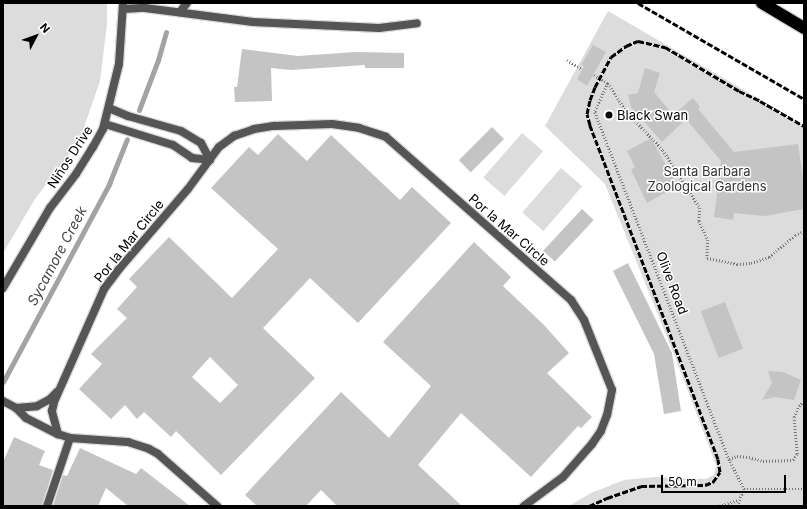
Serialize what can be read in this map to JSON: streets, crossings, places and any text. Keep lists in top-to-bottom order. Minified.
{"streets":{"street":["Niños Drive","Por la Mar Circle"],"path":["Olive Road"]},"water":["Sycamore Creek"],"parks":["Santa Barbara Zoological Gardens"],"places":["Black Swan"],"scale_bar":"50 m","north":"top right"}
